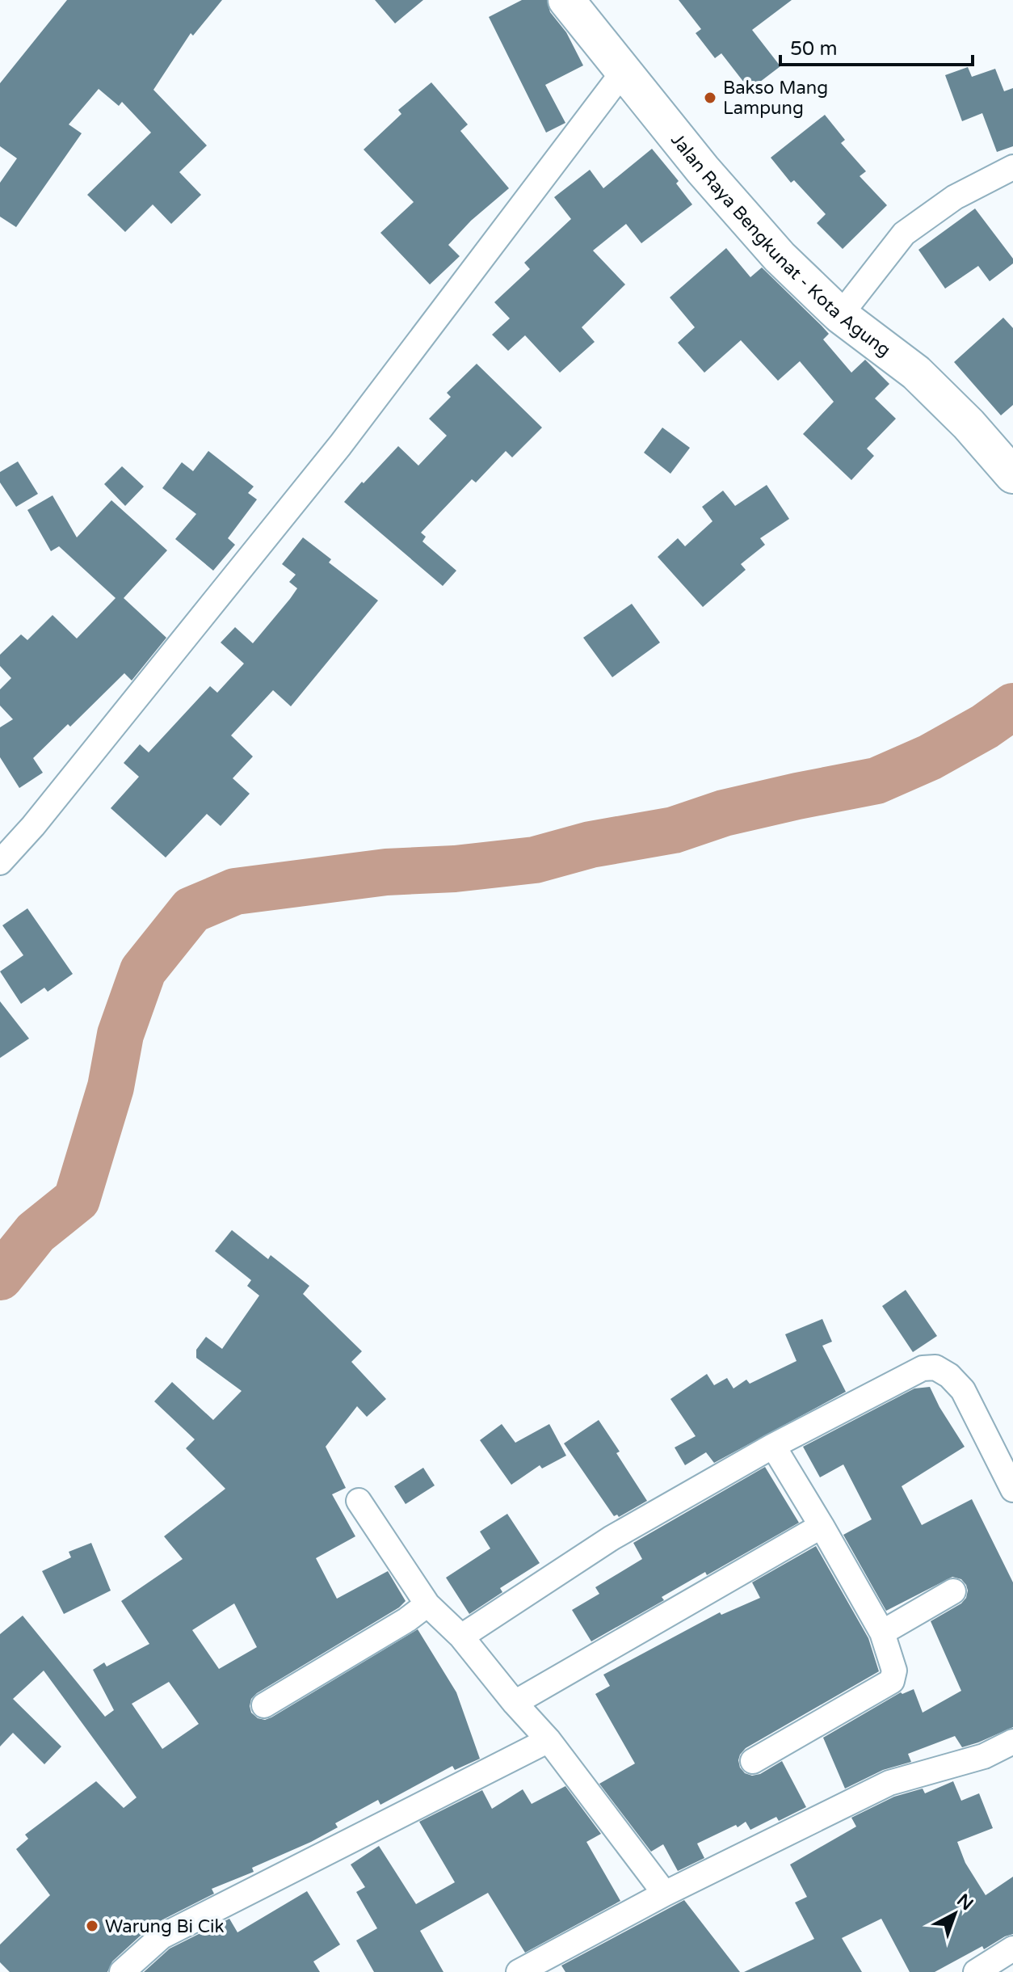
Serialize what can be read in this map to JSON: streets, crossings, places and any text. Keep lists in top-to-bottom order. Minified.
{"streets":{"highway":["Jalan Raya Bengkunat - Kota Agung"]},"places":["Bakso Mang Lampung","Warung Bi Cik"],"scale_bar":"50 m","north":"top right"}
